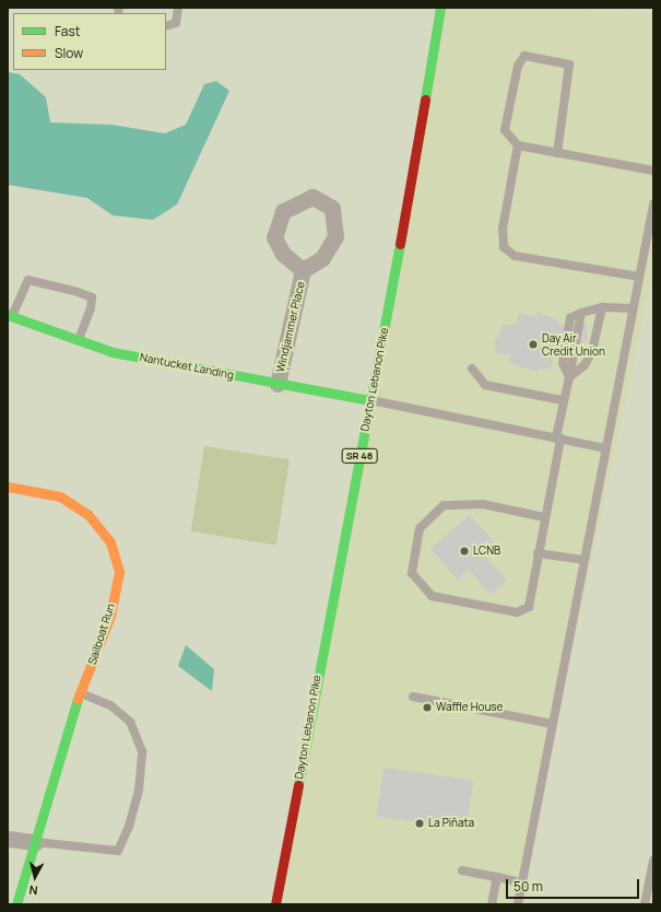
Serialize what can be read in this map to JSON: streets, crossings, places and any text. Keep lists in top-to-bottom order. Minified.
{"streets":{"main road":["Nantucket Landing","Dayton Lebanon Pike","SR 48","Sailboat Run"],"street":["Windjammer Place"]},"crossings":[["Windjammer Place","Nantucket Landing"],["Nantucket Landing","Dayton Lebanon Pike"]],"places":["Day Air Credit Union","LCNB","Waffle House","La Piñata"],"legend":["Fast","Slow"],"scale_bar":"50 m","north":"bottom"}
